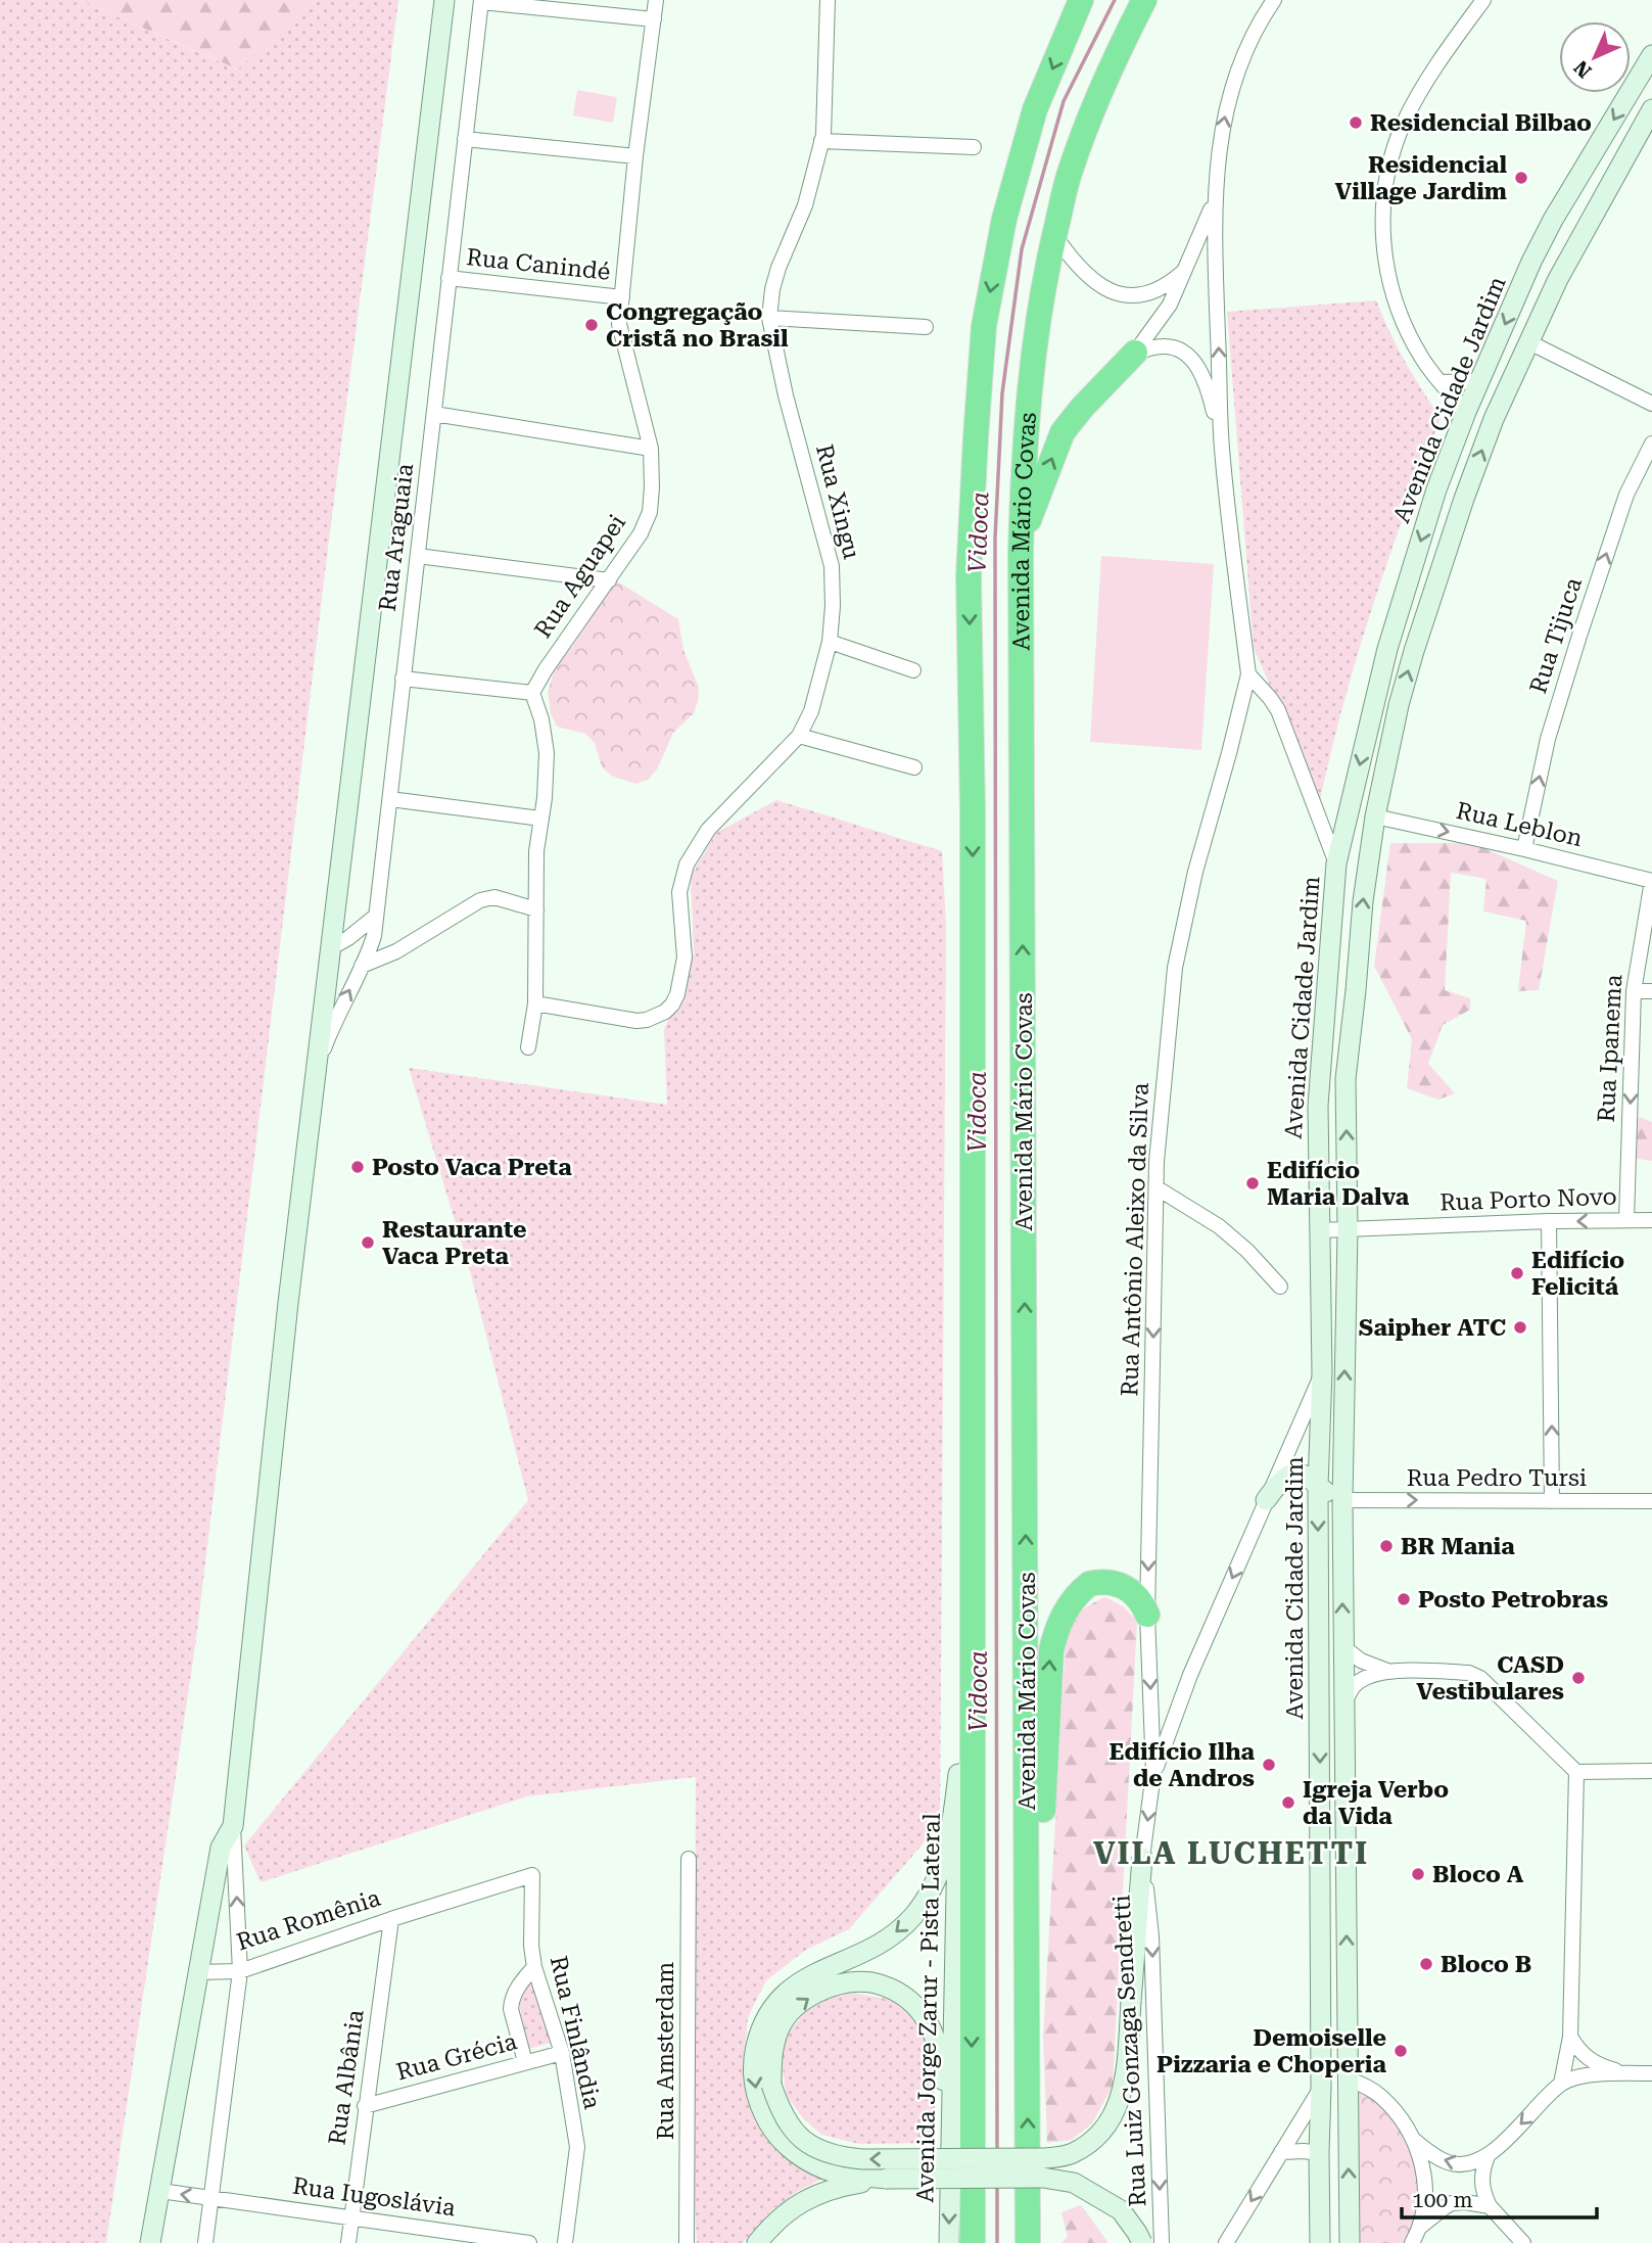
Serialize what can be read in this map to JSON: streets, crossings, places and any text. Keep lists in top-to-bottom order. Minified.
{"streets":{"highway":["Avenida Mário Covas"],"main road":["Avenida Cidade Jardim","Avenida Jorge Zarur - Pista Lateral"],"street":["Rua Canindé","Rua Xingu","Rua Araguaia","Rua Aguapei","Rua Tijuca","Rua Leblon","Rua Ipanema","Rua Porto Novo","Rua Antônio Aleixo da Silva","Rua Pedro Tursi","Rua Romênia","Rua Finlândia","Rua Amsterdam","Rua Luiz Gonzaga Sendretti","Rua Grécia","Rua Albânia","Rua Iugoslávia"]},"crossings":[["Rua Canindé","Rua Araguaia"],["Rua Canindé","Rua Aguapei"],["Avenida Cidade Jardim","Rua Leblon"],["Avenida Cidade Jardim","Rua Porto Novo"],["Avenida Cidade Jardim","Rua Pedro Tursi"],["Rua Tijuca","Rua Leblon"],["Rua Leblon","Rua Ipanema"],["Rua Ipanema","Rua Porto Novo"],["Rua Antônio Aleixo da Silva","Rua Luiz Gonzaga Sendretti"],["Rua Romênia","Rua Finlândia"],["Rua Romênia","Rua Albânia"],["Rua Finlândia","Rua Grécia"],["Rua Grécia","Rua Albânia"],["Rua Albânia","Rua Iugoslávia"]],"one_way":["Rua Tijuca","Rua Leblon","Rua Ipanema","Rua Pedro Tursi","Rua Luiz Gonzaga Sendretti"],"districts":["VILA LUCHETTI"],"water":["Vidoca"],"places":["Residencial Bilbao","Residencial Village Jardim","Congregação Cristã no Brasil","Posto Vaca Preta","Edifício Maria Dalva","Restaurante Vaca Preta","Edifício Felicitá","Saipher ATC","BR Mania","Posto Petrobras","CASD Vestibulares","Edifício Ilha de Andros","Igreja Verbo da Vida","Bloco A","Bloco B","Demoiselle Pizzaria e Choperia"],"scale_bar":"100 m","north":"bottom left"}
